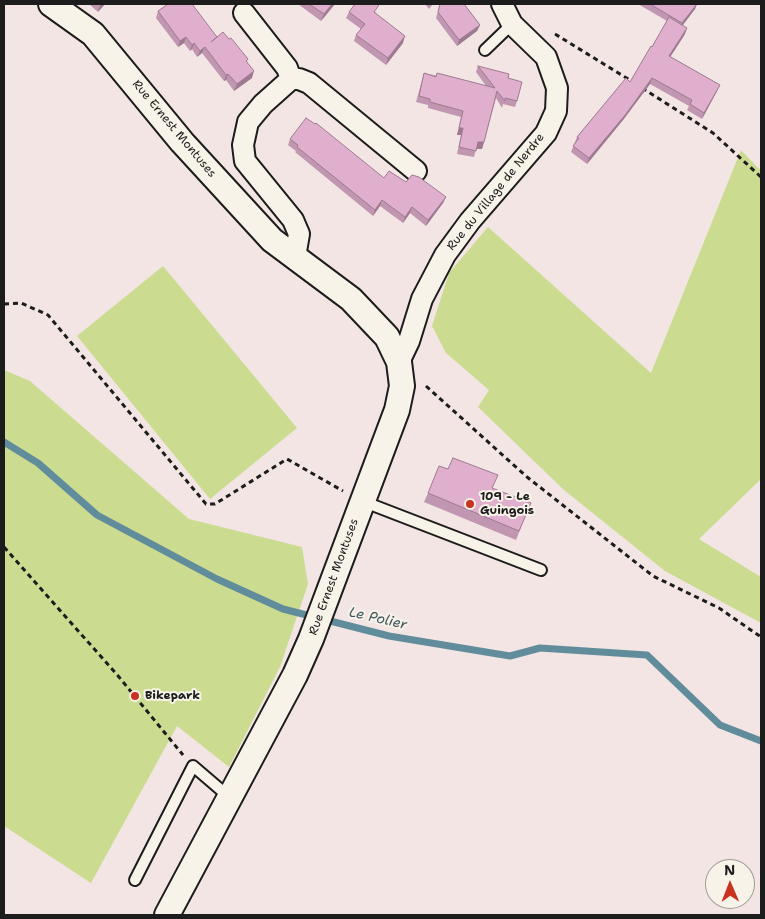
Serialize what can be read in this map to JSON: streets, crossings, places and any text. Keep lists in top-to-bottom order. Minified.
{"streets":{"street":["Rue Ernest Montuses","Rue du Village de Nerdre"]},"crossings":[["Rue Ernest Montuses","Rue du Village de Nerdre"]],"water":["Le Polier"],"places":["109 - Le Guingois","Bikepark"],"north":"top"}
